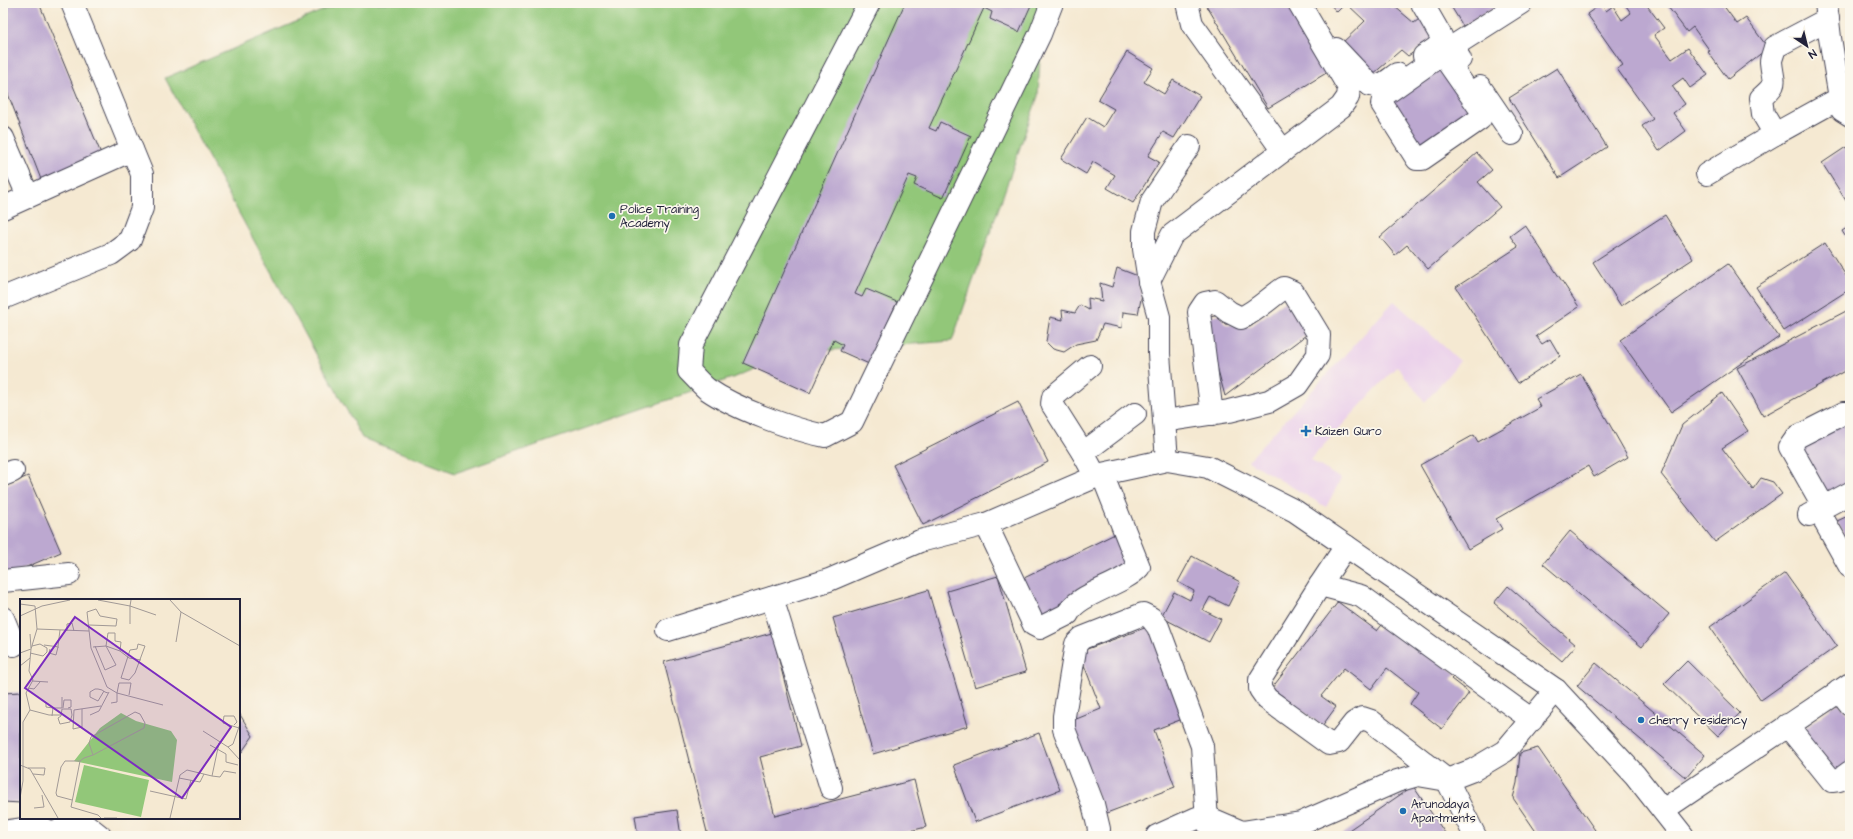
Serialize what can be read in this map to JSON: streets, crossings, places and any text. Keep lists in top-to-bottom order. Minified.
{"places":{"other":["Police Training Academy","cherry residency","Arunodaya Apartments"],"health":["Kaizen Quro"]},"north":"bottom right"}
